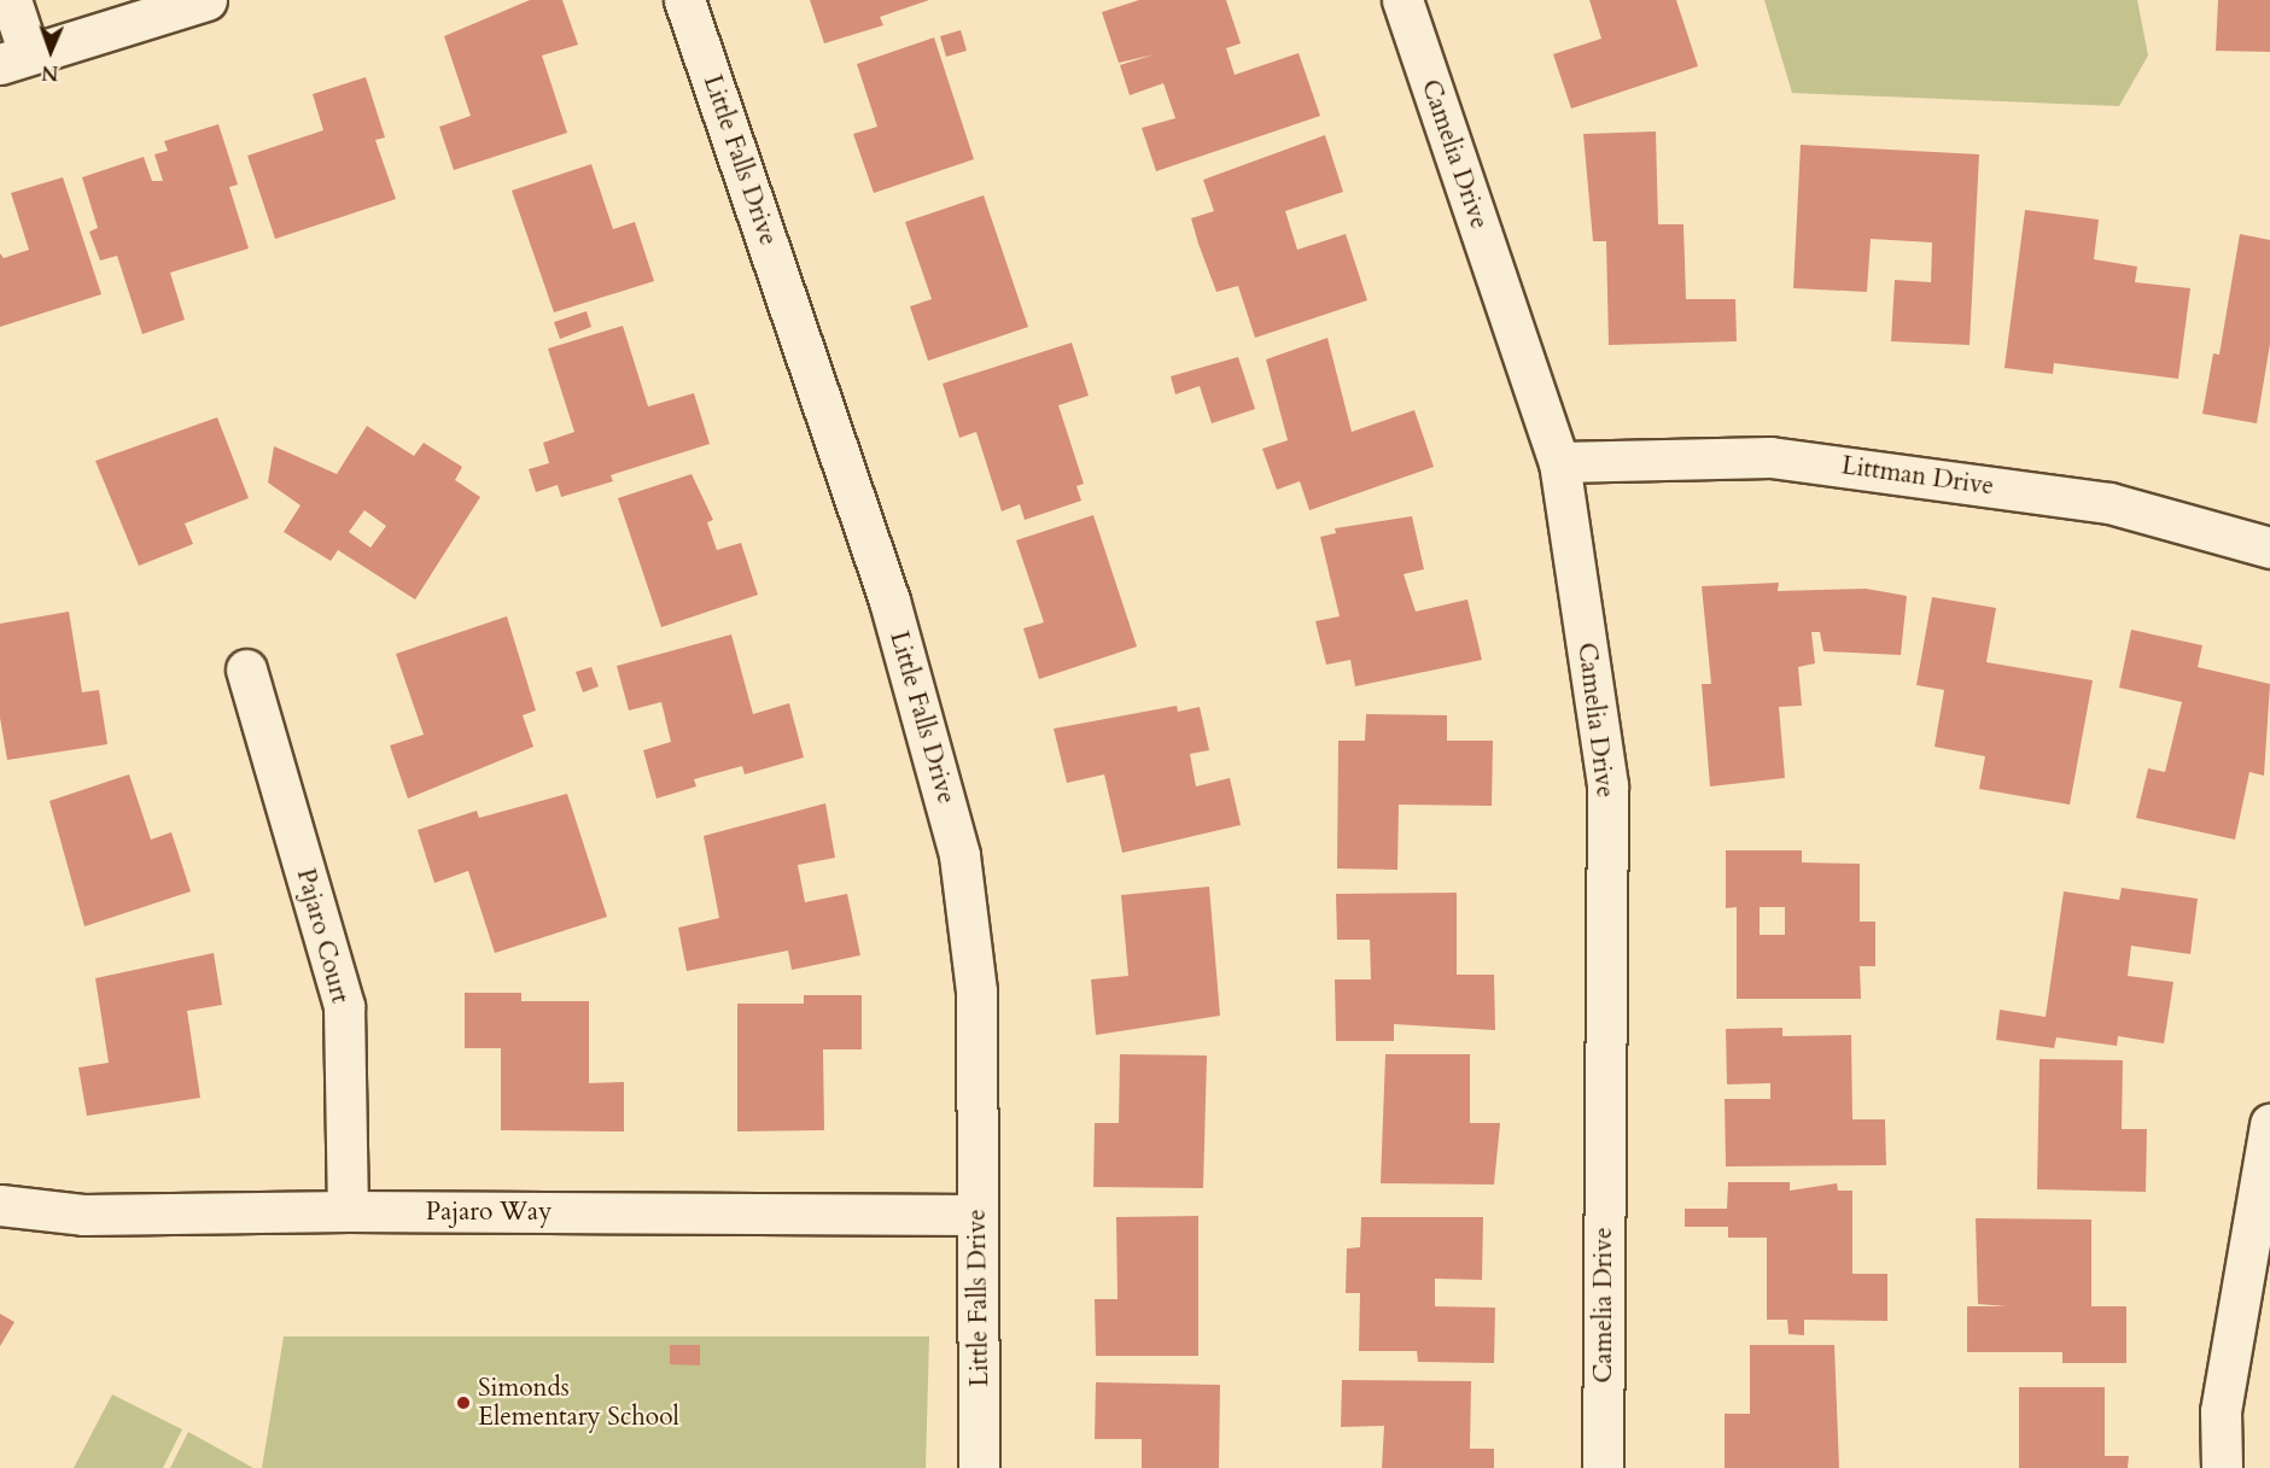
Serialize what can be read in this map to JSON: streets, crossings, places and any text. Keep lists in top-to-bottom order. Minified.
{"streets":{"street":["Camelia Drive","Little Falls Drive","Littman Drive","Pajaro Court","Pajaro Way"]},"crossings":[["Camelia Drive","Littman Drive"],["Little Falls Drive","Pajaro Way"],["Pajaro Court","Pajaro Way"]],"places":["Simonds Elementary School"],"north":"bottom"}
